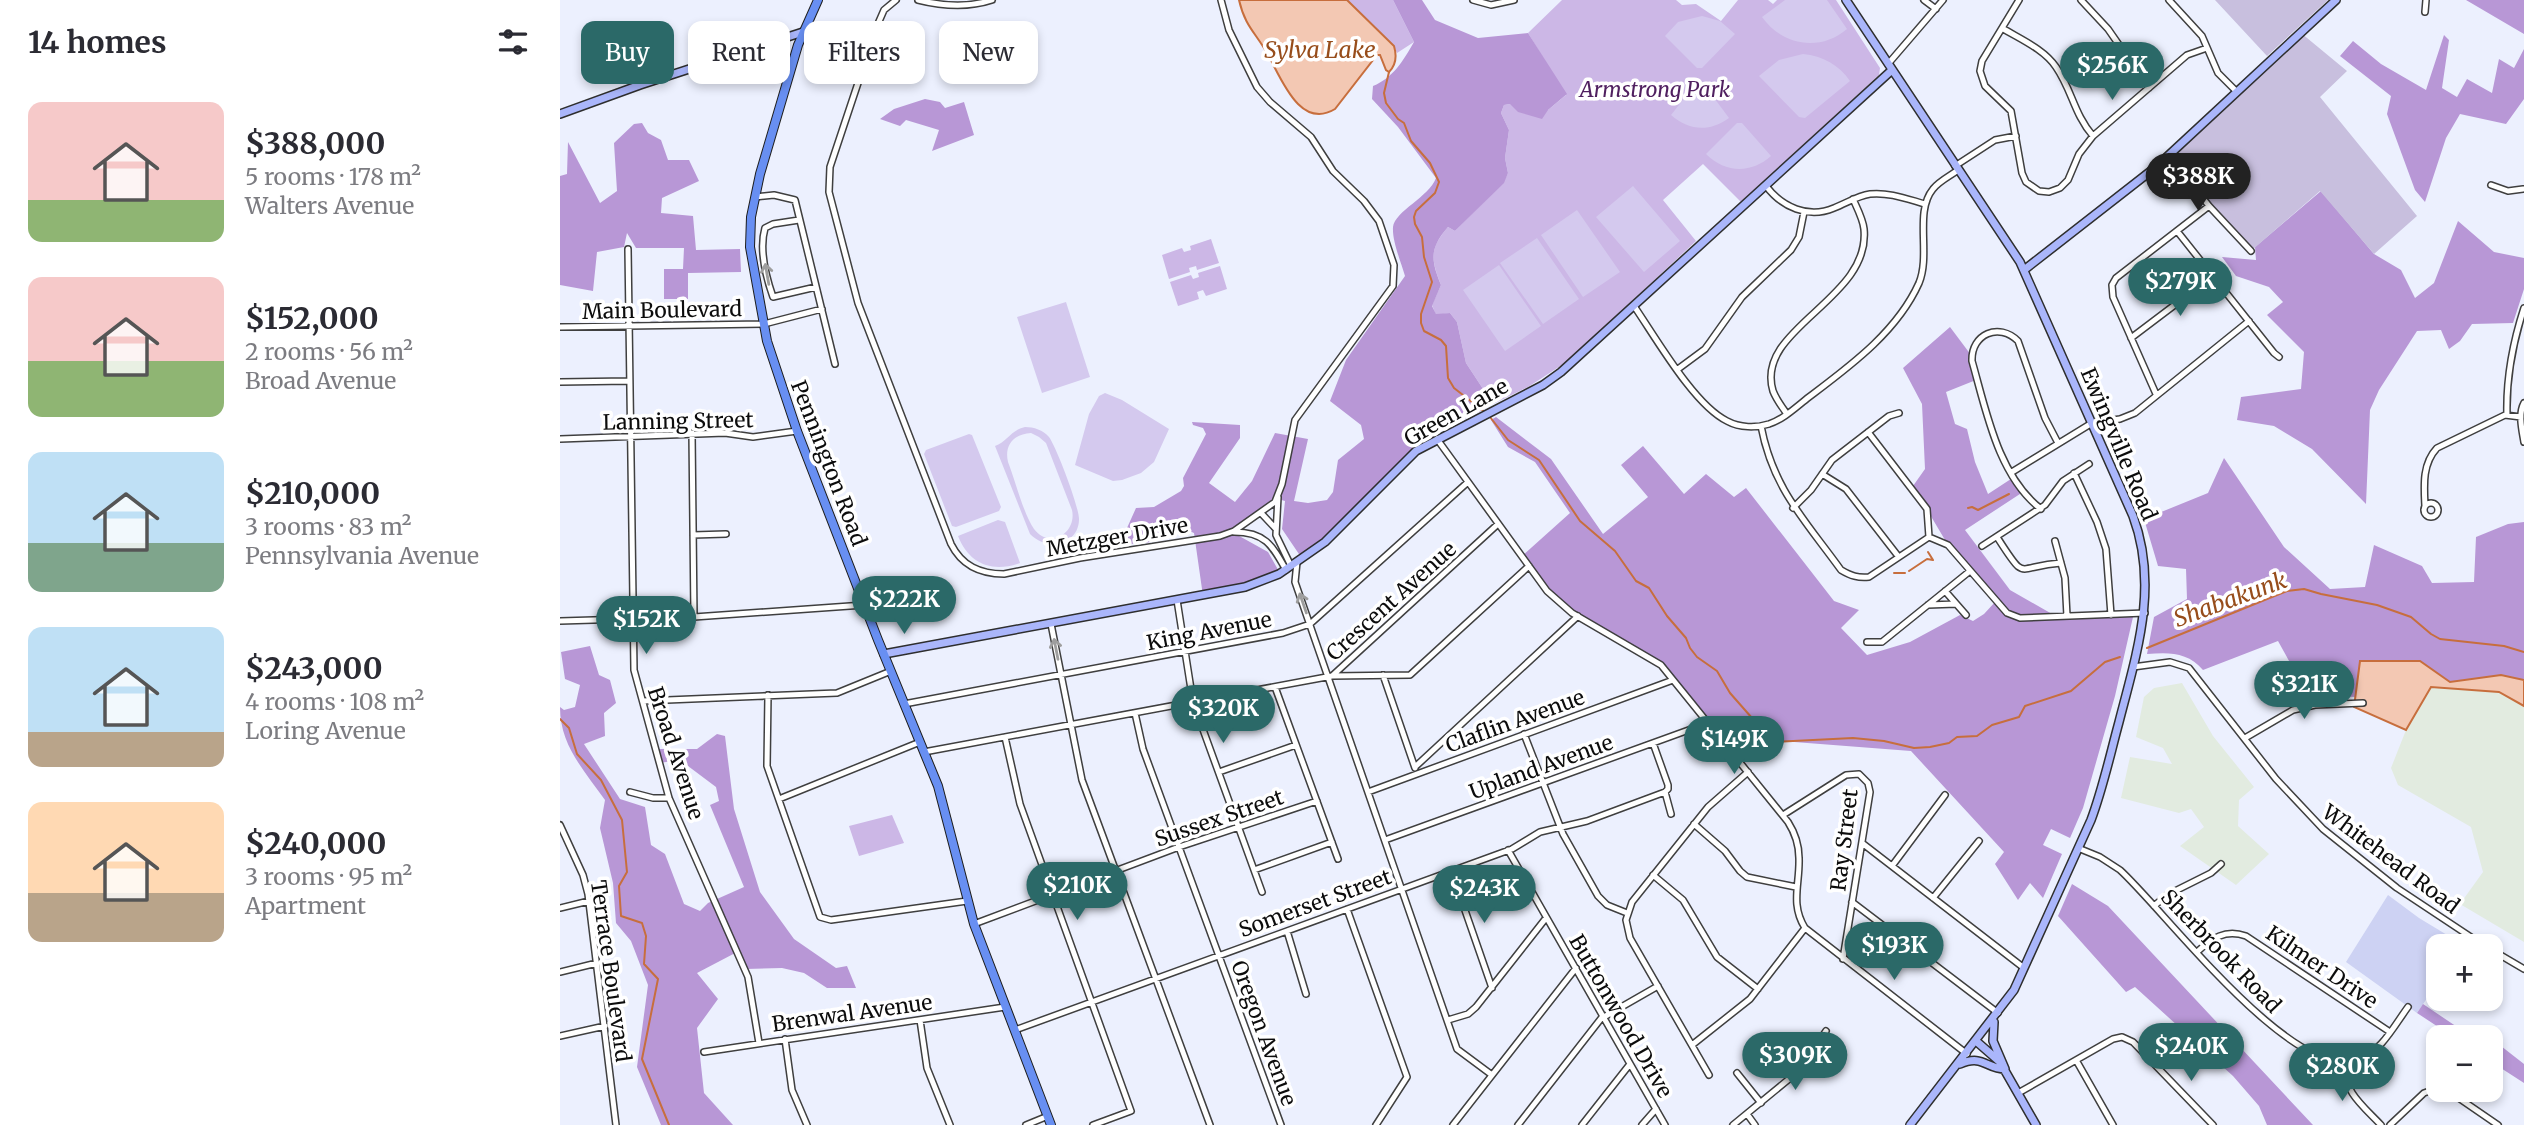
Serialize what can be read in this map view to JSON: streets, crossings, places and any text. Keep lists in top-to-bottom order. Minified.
{"streets":{"main road":["Pennington Road"],"street":["Main Boulevard","Green Lane","Lanning Street","Ewingville Road","Metzger Drive","Crescent Avenue","King Avenue","Claflin Avenue","Broad Avenue","Upland Avenue","Sussex Street","Ray Street","Whitehead Road","Somerset Street","Sherbrook Road","Kilmer Drive","Terrace Boulevard","Brenwal Avenue","Buttonwood Drive","Oregon Avenue"]},"crossings":[["Main Boulevard","Pennington Road"],["Main Boulevard","Broad Avenue"],["Green Lane","Ewingville Road"],["Green Lane","Pennington Road"],["Lanning Street","Pennington Road"],["Lanning Street","Broad Avenue"],["Ewingville Road","Whitehead Road"],["Ewingville Road","Sherbrook Road"],["Pennington Road","Crescent Avenue"],["Pennington Road","King Avenue"],["Pennington Road","Sussex Street"],["Pennington Road","Somerset Street"],["Pennington Road","Brenwal Avenue"],["Crescent Avenue","Oregon Avenue"],["Broad Avenue","Brenwal Avenue"],["Sussex Street","Oregon Avenue"],["Somerset Street","Buttonwood Drive"],["Somerset Street","Oregon Avenue"],["Sherbrook Road","Kilmer Drive"]],"water":["Sylva Lake","Shabakunk"],"parks":["Armstrong Park"],"page":{"heading":"14 homes","chip":["Buy","Rent","Filters","New"],"price":["$256K","$388K","$279K","$222K","$152K","$321K","$320K","$149K","$210K","$243K","$193K","$240K","$309K","$280K"],"list":[{"name":"$388,000","note":"5 rooms · 178 m² · Walters Avenue"},{"name":"$152,000","note":"2 rooms · 56 m² · Broad Avenue"},{"name":"$210,000","note":"3 rooms · 83 m² · Pennsylvania Avenue"},{"name":"$243,000","note":"4 rooms · 108 m² · Loring Avenue"},{"name":"$240,000","note":"3 rooms · 95 m² · Apartment"}],"map_buttons":["+","−"]}}
